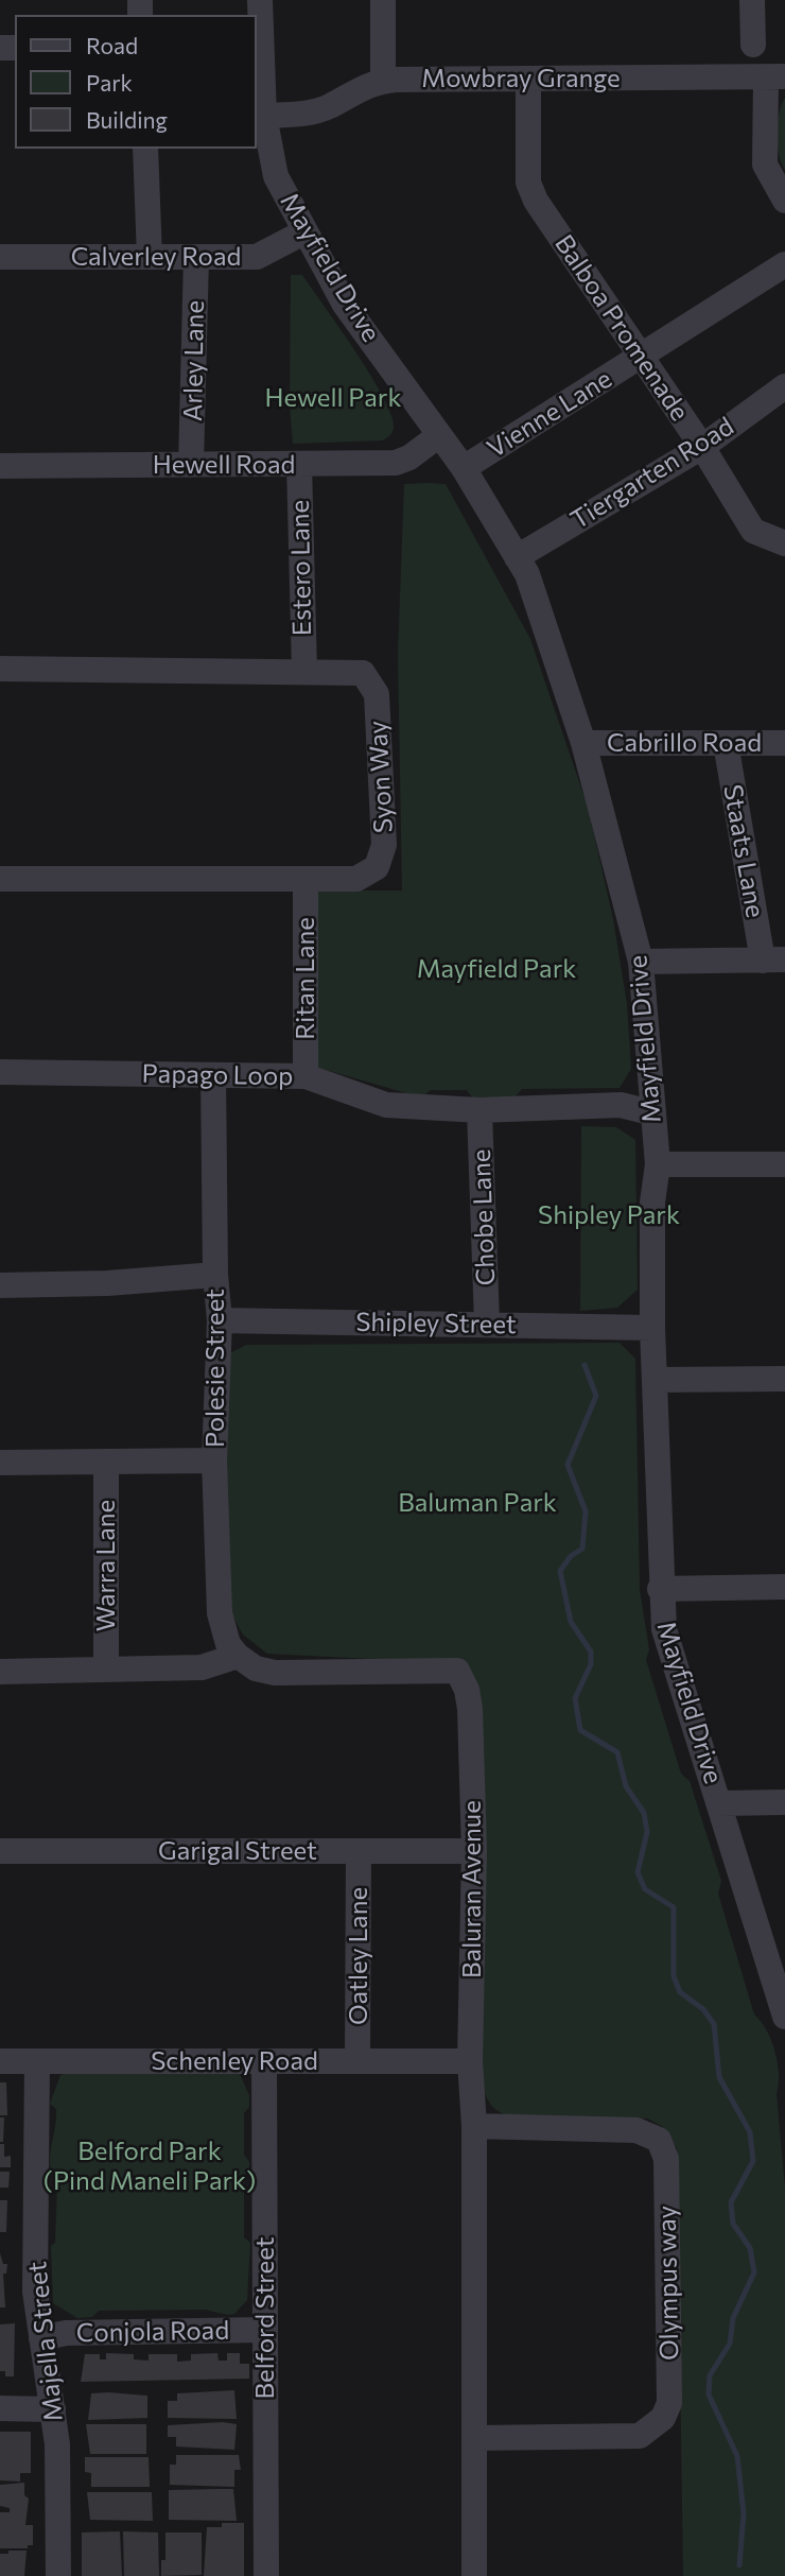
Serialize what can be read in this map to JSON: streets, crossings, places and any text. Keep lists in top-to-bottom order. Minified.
{"streets":{"street":["Mowbray Grange","Calverley Road","Mayfield Drive","Balboa Promenade","Arley Lane","Vienne Lane","Hewell Road","Tiergarten Road","Estero Lane","Cabrillo Road","Syon Way","Staats Lane","Ritan Lane","Papago Loop","Chobe Lane","Shipley Street","Polesie Street","Warra Lane","Garigal Street","Baluran Avenue","Oatley Lane","Schenley Road","Olympus way","Belford Street","Conjola Road","Majella Street"]},"crossings":[["Mowbray Grange","Mayfield Drive"],["Mowbray Grange","Balboa Promenade"],["Calverley Road","Mayfield Drive"],["Calverley Road","Arley Lane"],["Mayfield Drive","Vienne Lane"],["Mayfield Drive","Hewell Road"],["Mayfield Drive","Tiergarten Road"],["Mayfield Drive","Cabrillo Road"],["Mayfield Drive","Papago Loop"],["Mayfield Drive","Shipley Street"],["Balboa Promenade","Vienne Lane"],["Balboa Promenade","Tiergarten Road"],["Arley Lane","Hewell Road"],["Hewell Road","Estero Lane"],["Estero Lane","Syon Way"],["Cabrillo Road","Staats Lane"],["Syon Way","Ritan Lane"],["Ritan Lane","Papago Loop"],["Papago Loop","Chobe Lane"],["Papago Loop","Polesie Street"],["Chobe Lane","Shipley Street"],["Shipley Street","Polesie Street"],["Polesie Street","Baluran Avenue"],["Garigal Street","Baluran Avenue"],["Garigal Street","Oatley Lane"],["Baluran Avenue","Schenley Road"],["Baluran Avenue","Olympus way"],["Oatley Lane","Schenley Road"],["Schenley Road","Belford Street"],["Schenley Road","Majella Street"],["Belford Street","Conjola Road"],["Conjola Road","Majella Street"]],"parks":["Hewell Park","Mayfield Park","Shipley Park","Baluman Park","Belford Park (Pind Maneli Park)"],"legend":["Road","Park","Building"]}
